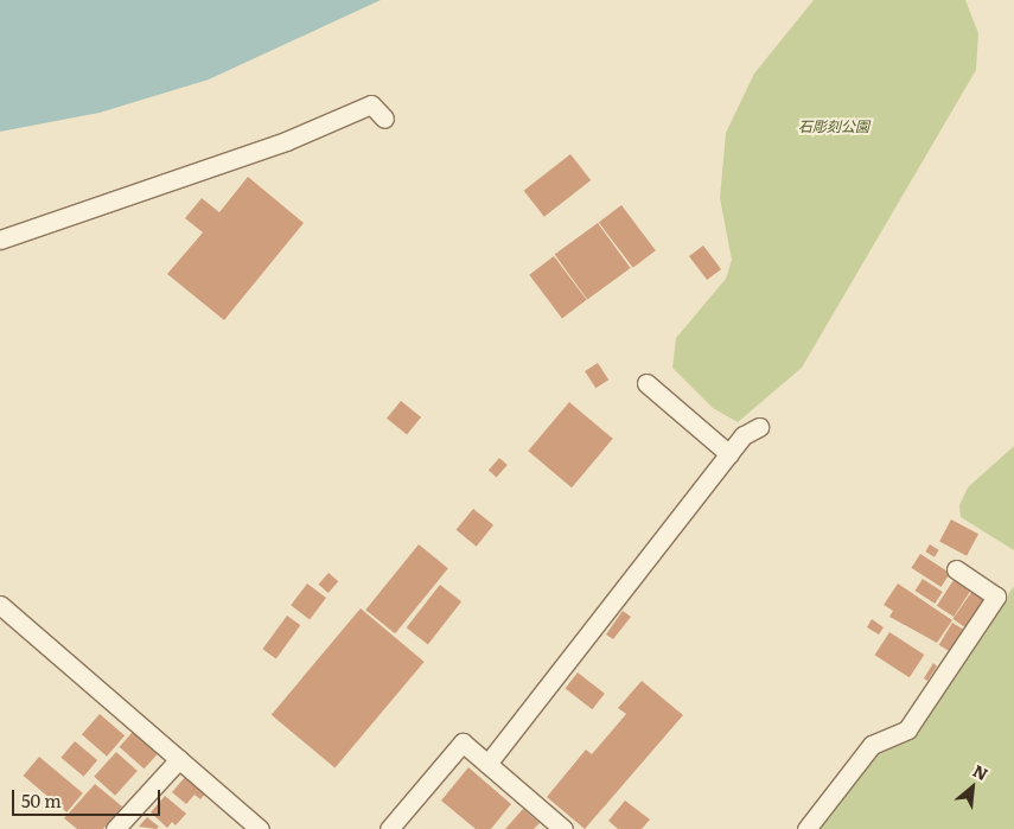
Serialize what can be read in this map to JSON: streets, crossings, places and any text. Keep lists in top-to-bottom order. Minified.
{"parks":["石彫刻公園"],"scale_bar":"50 m","north":"top right"}
